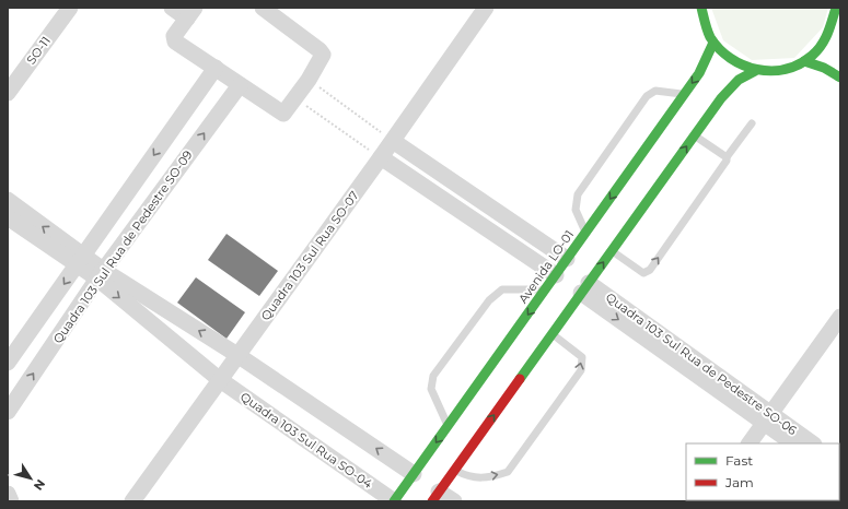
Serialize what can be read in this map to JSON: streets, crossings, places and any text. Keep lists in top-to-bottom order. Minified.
{"streets":{"street":["SO-11","Quadra 103 Sul Rua de Pedestre SO-09","Quadra 103 Sul Rua SO-07","Avenida LO-01","Quadra 103 Sul Rua de Pedestre SO-06","Quadra 103 Sul Rua SO-04"]},"crossings":[["Quadra 103 Sul Rua de Pedestre SO-09","Quadra 103 Sul Rua SO-04"],["Quadra 103 Sul Rua SO-07","Quadra 103 Sul Rua SO-04"],["Avenida LO-01","Quadra 103 Sul Rua SO-04"]],"legend":["Fast","Jam"],"north":"bottom right"}
